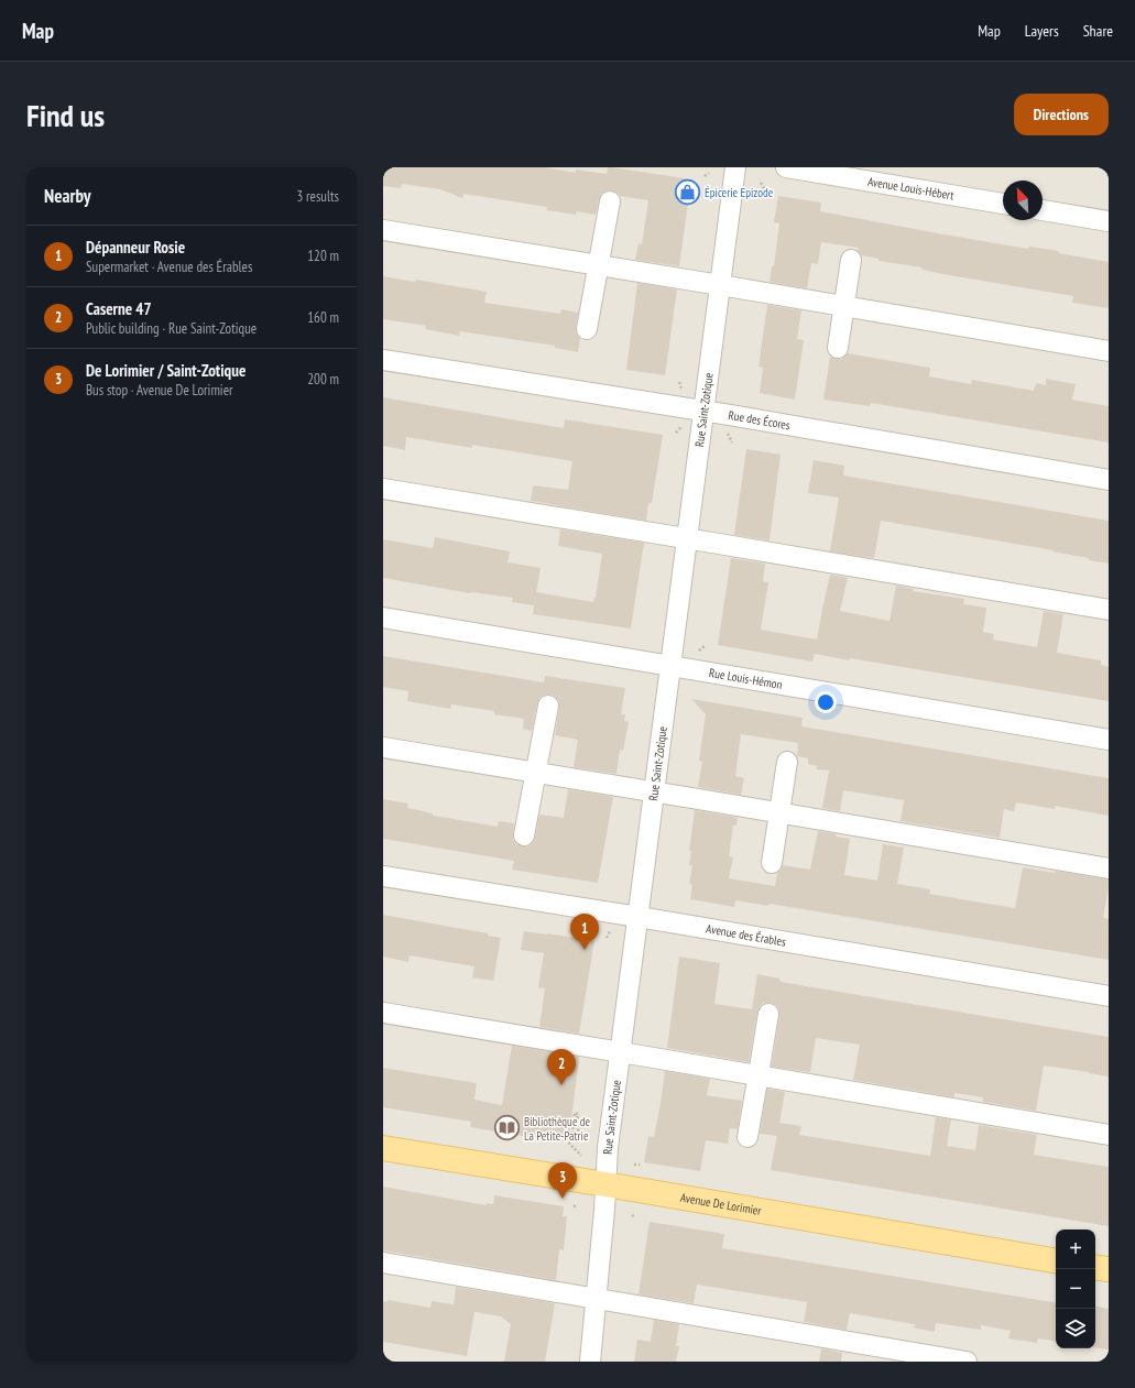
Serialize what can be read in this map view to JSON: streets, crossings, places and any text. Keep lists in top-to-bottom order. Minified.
{"streets":{"main road":["Avenue De Lorimier"],"street":["Avenue Louis-Hébert","Rue Saint-Zotique","Rue des Écores","Rue Louis-Hémon","Avenue des Érables"]},"crossings":[["Rue Saint-Zotique","Rue des Écores"],["Rue Saint-Zotique","Rue Louis-Hémon"],["Rue Saint-Zotique","Avenue des Érables"],["Rue Saint-Zotique","Avenue De Lorimier"]],"places":{"shop":["Épicerie Epizode"],"library":["Bibliothèque de La Petite-Patrie"]},"north":"top left","page":{"header":"Map","nav":["Map","Layers","Share"],"buttons":"Directions","title":"Find us","heading":["Nearby","3 results"],"list":[{"mark":"1","name":"Dépanneur Rosie","note":"Supermarket · Avenue des Érables","value":"120 m"},{"mark":"2","name":"Caserne 47","note":"Public building · Rue Saint-Zotique","value":"160 m"},{"mark":"3","name":"De Lorimier / Saint-Zotique","note":"Bus stop · Avenue De Lorimier","value":"200 m"}],"pins":["1","2","3"],"map_buttons":["+","−"]}}
